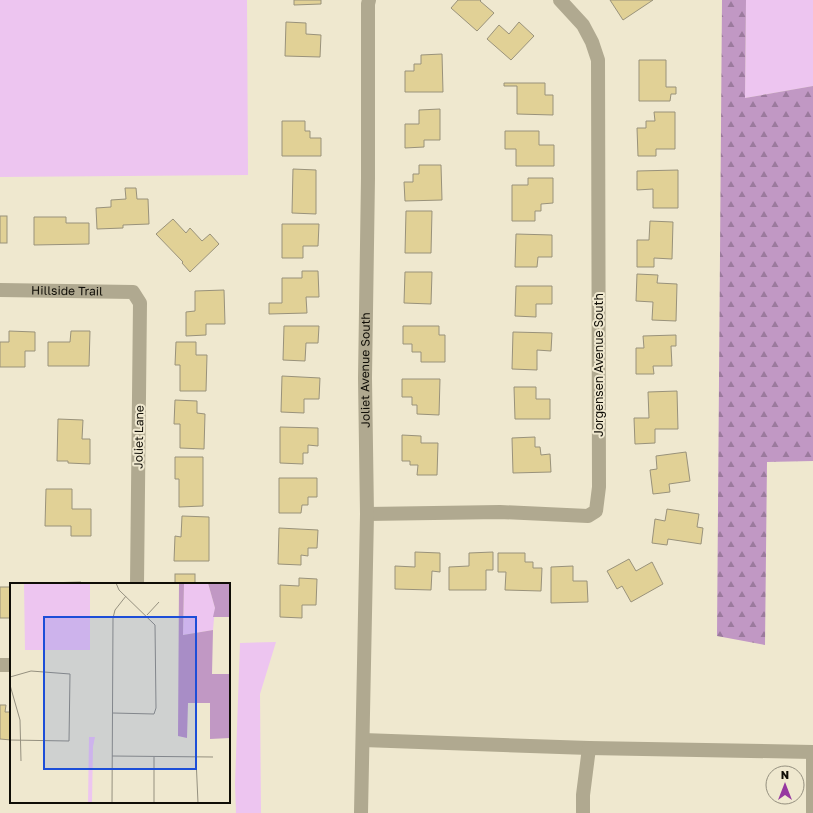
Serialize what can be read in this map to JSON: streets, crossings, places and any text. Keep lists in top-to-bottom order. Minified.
{"streets":{"street":["Hillside Trail","Jorgensen Avenue South","Joliet Avenue South","Joliet Lane"]},"crossings":[["Hillside Trail","Joliet Lane"],["Jorgensen Avenue South","Joliet Avenue South"]],"north":"top"}
